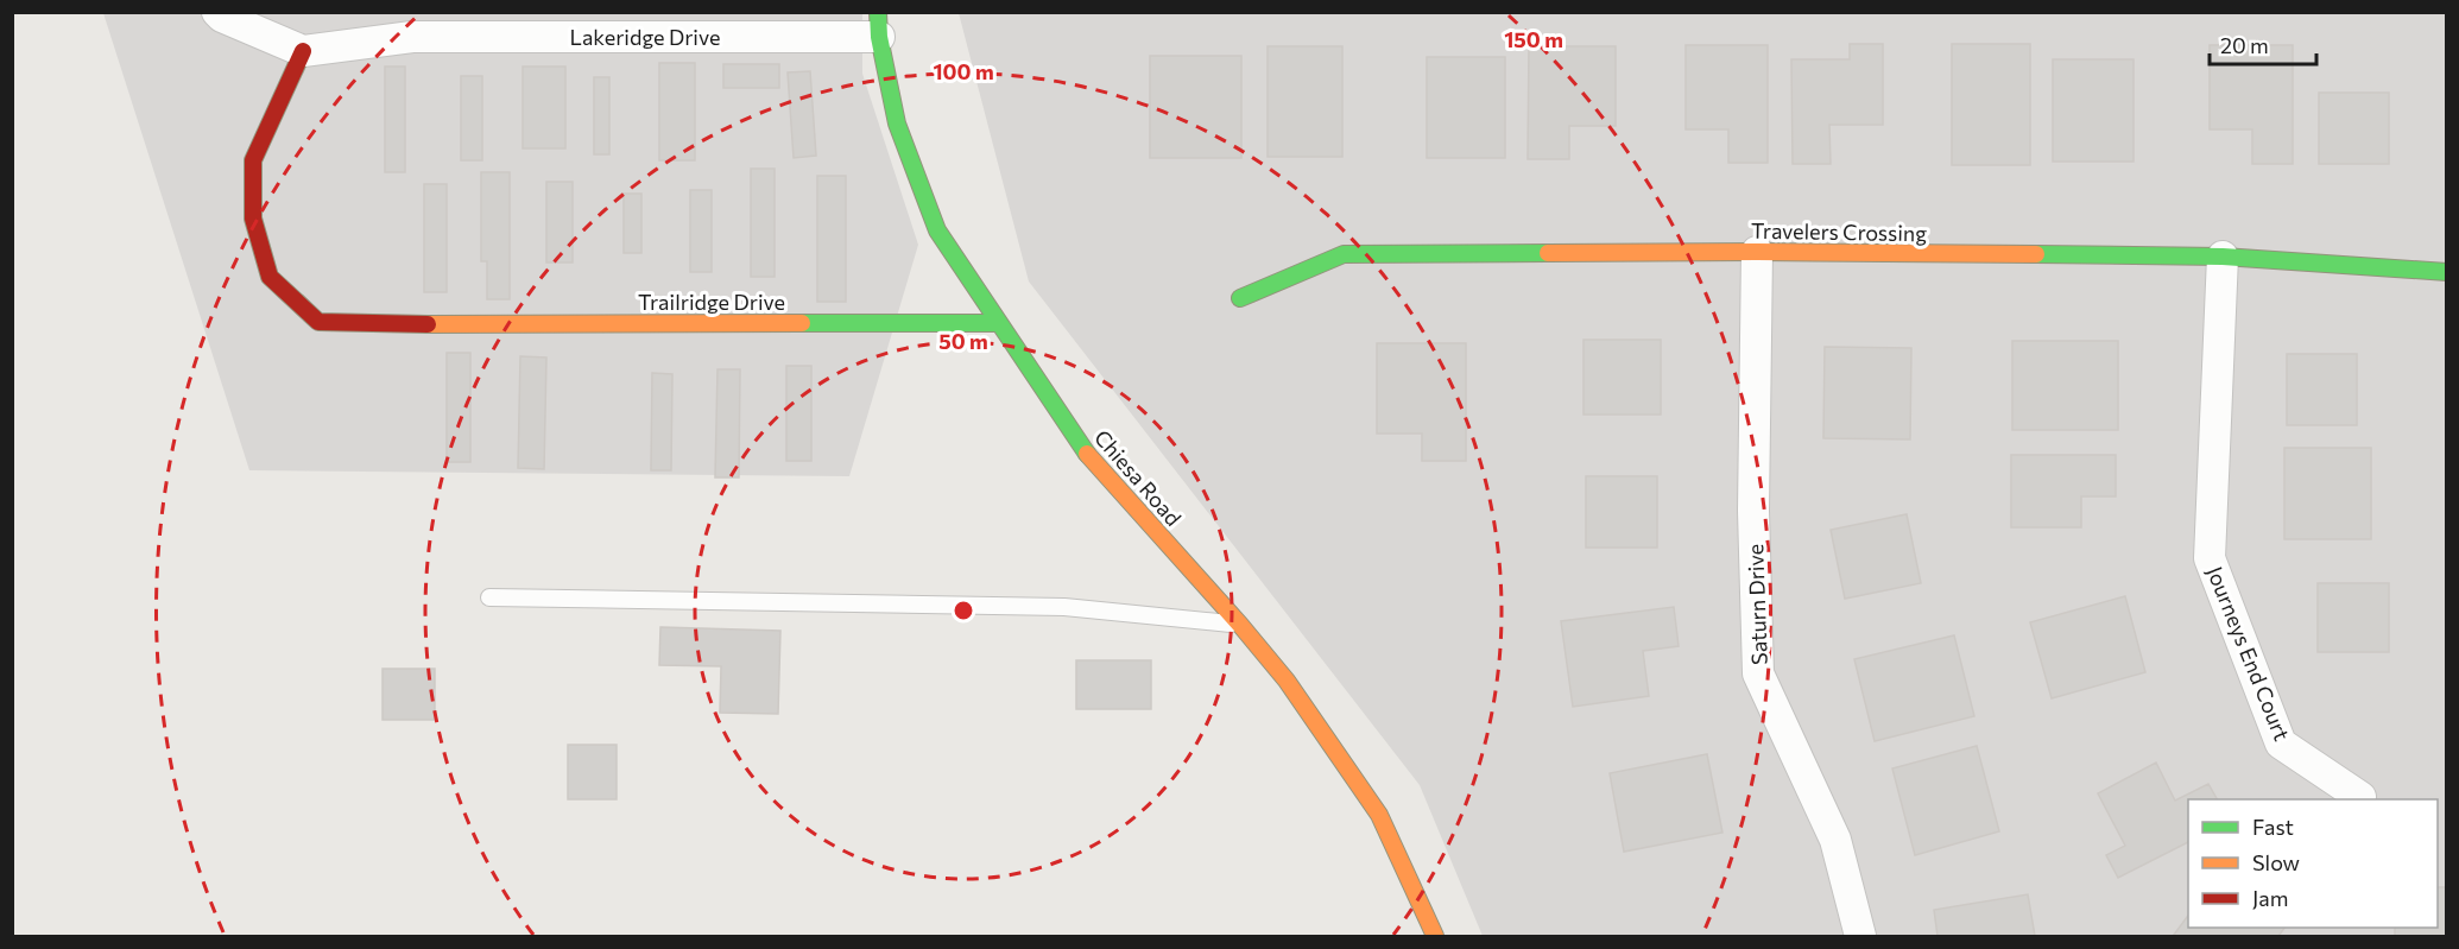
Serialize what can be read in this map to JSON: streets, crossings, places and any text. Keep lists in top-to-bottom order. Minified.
{"streets":{"street":["Lakeridge Drive","Travelers Crossing","Trailridge Drive","Chiesa Road","Saturn Drive","Journeys End Court"]},"crossings":[["Lakeridge Drive","Trailridge Drive"],["Lakeridge Drive","Chiesa Road"],["Travelers Crossing","Saturn Drive"],["Travelers Crossing","Journeys End Court"],["Trailridge Drive","Chiesa Road"]],"legend":["Fast","Slow","Jam"],"scale_bar":"20 m","rings":["150 m","100 m","50 m"]}
